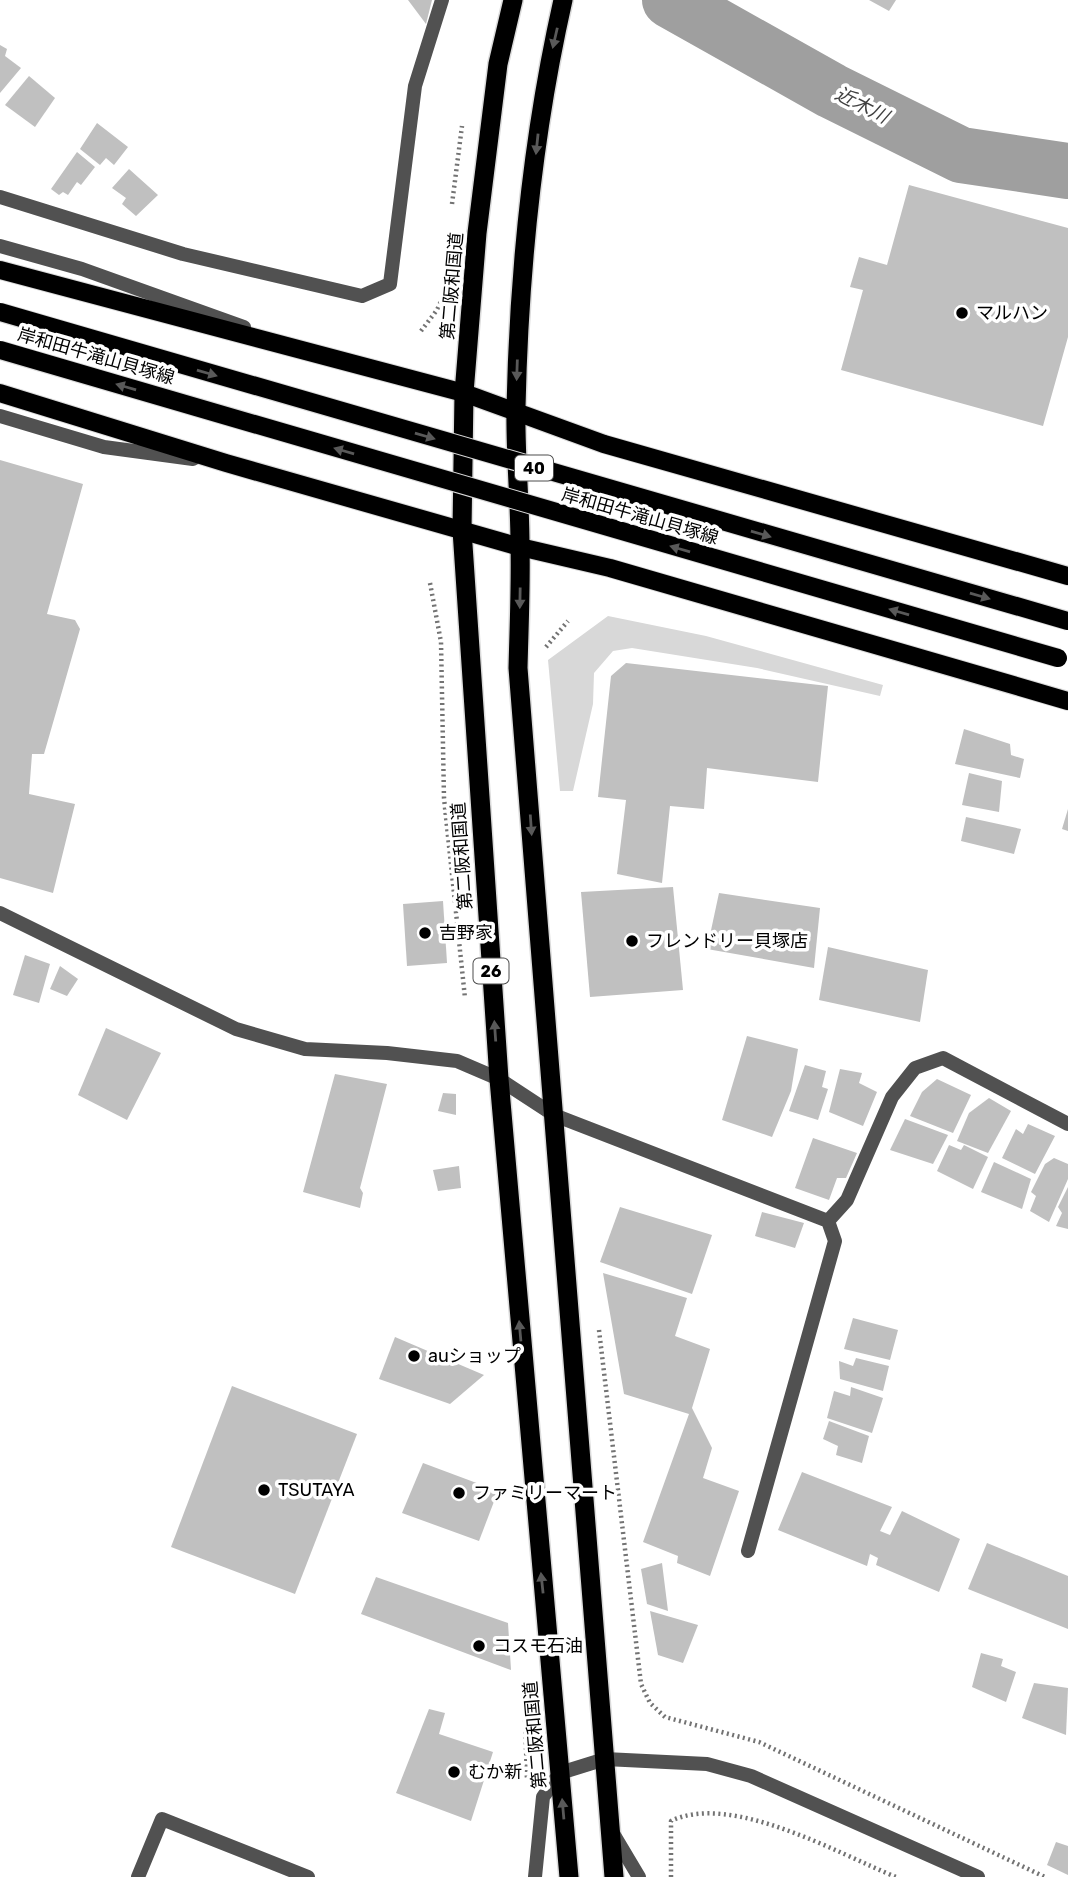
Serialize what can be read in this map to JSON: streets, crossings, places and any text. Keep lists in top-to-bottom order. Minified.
{"streets":{"highway":["第二阪和国道","26"],"main road":["岸和田牛滝山貝塚線","40"]},"water":["近木川"],"places":["マルハン","吉野家","フレンドリー貝塚店","auショップ","TSUTAYA","ファミリーマート","コスモ石油","むか新"]}
